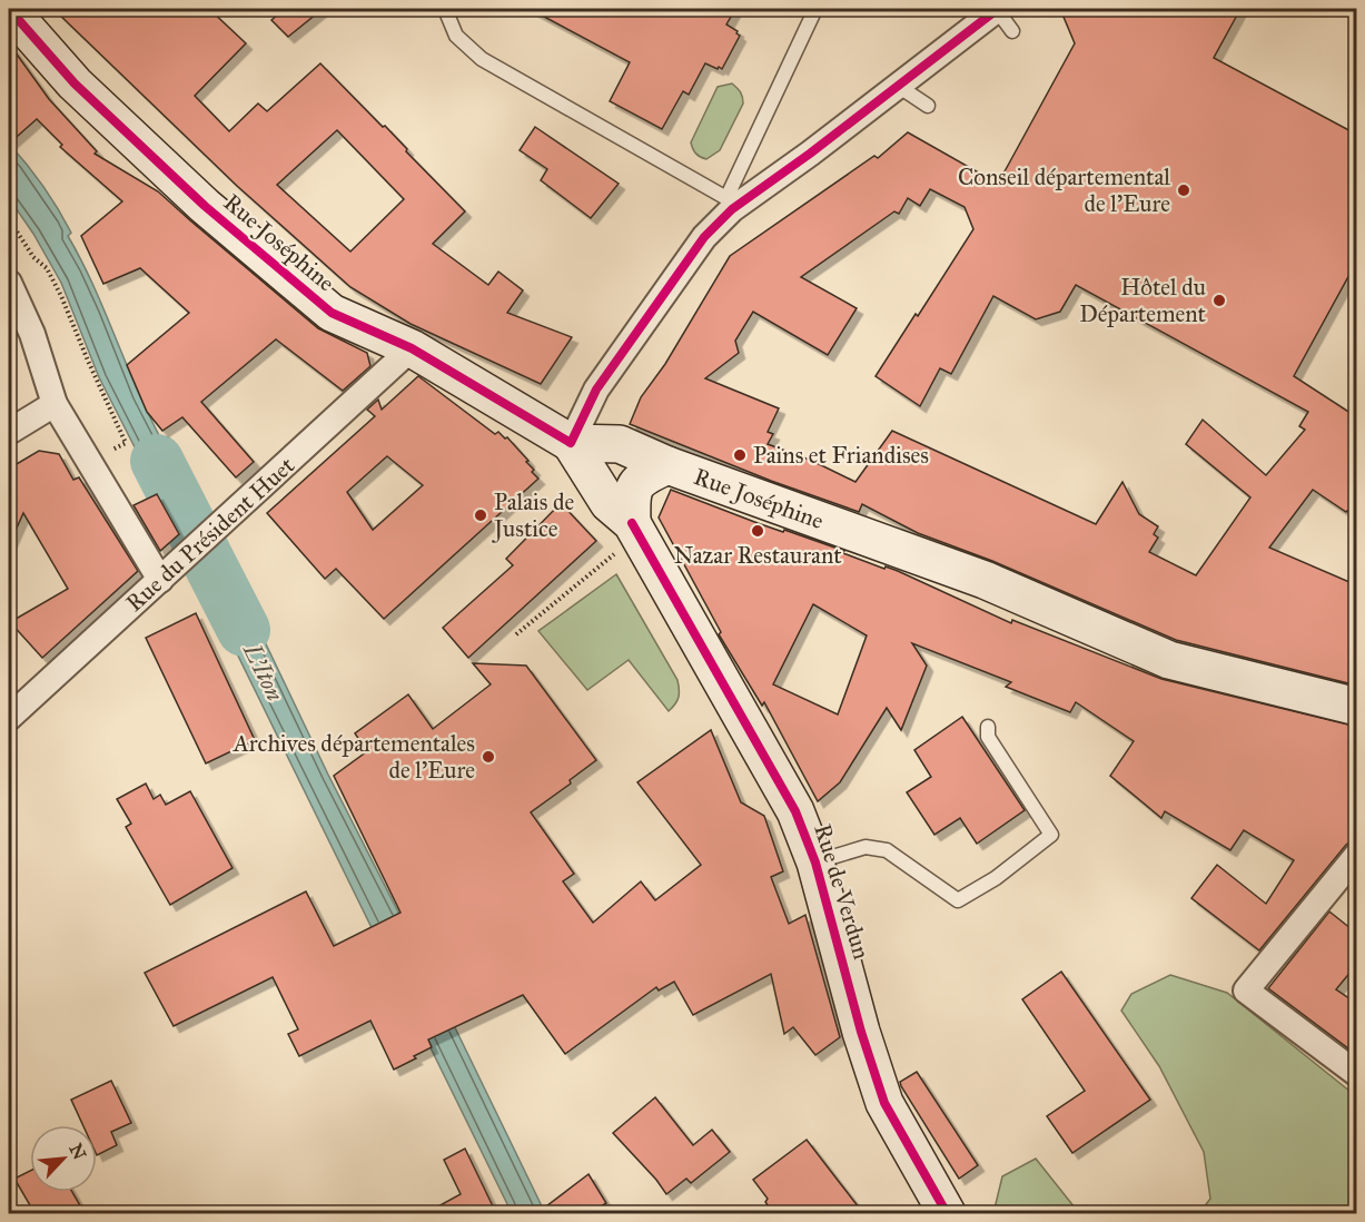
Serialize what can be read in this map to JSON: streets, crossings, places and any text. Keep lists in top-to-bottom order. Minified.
{"streets":{"main road":["Rue Joséphine","Rue de Verdun"],"street":["Rue du Président Huet"]},"crossings":[["Rue Joséphine","Rue du Président Huet"],["Rue Joséphine","Rue de Verdun"]],"water":["L'Iton"],"places":["Conseil départemental de l'Eure","Hôtel du Département","Pains et Friandises","Palais de Justice","Nazar Restaurant","Archives départementales de l'Eure"],"north":"top right"}
